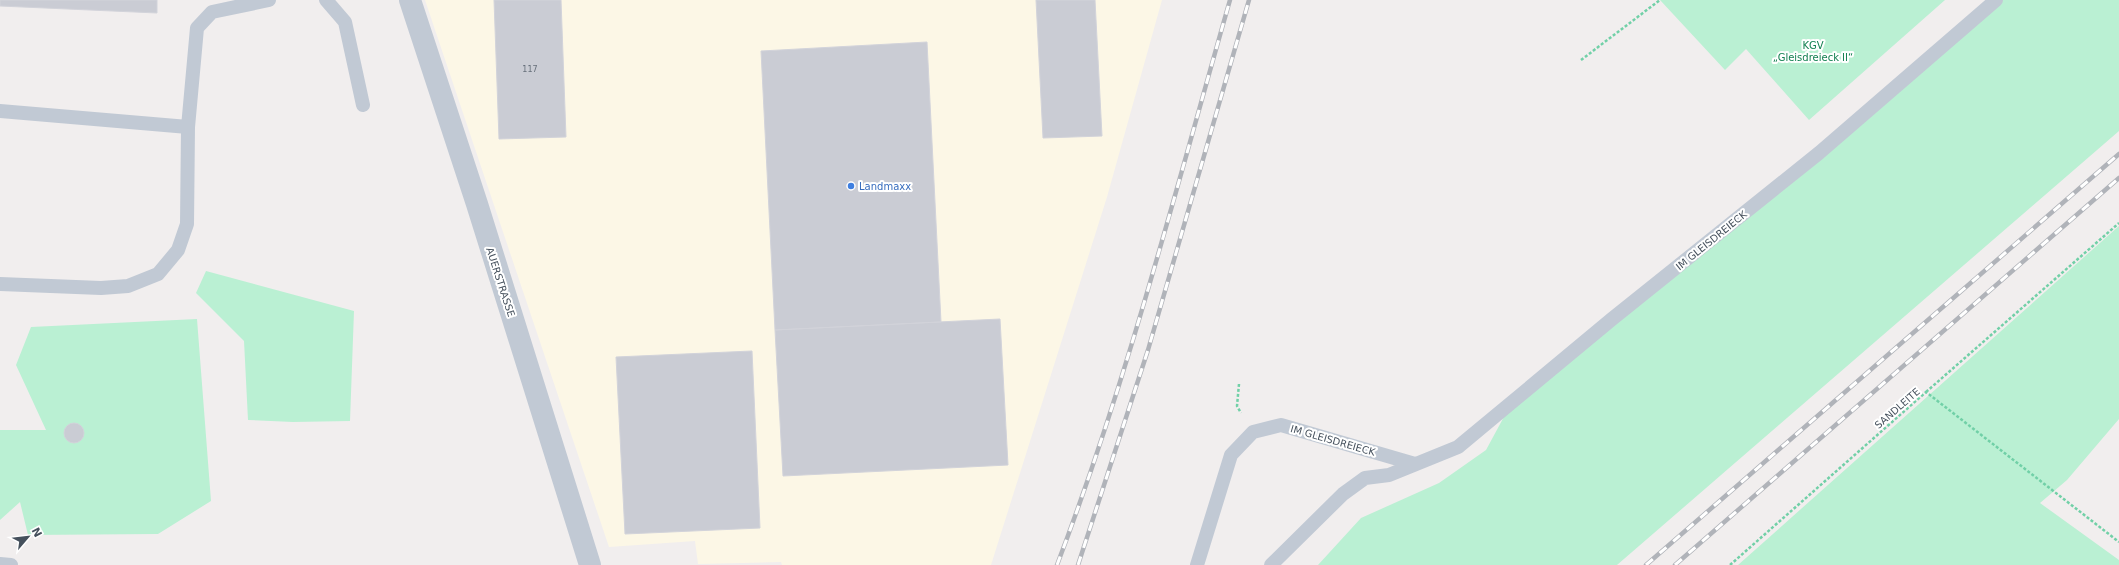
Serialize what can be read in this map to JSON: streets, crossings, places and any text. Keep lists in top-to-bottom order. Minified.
{"streets":{"street":["AUERSTRASSE"],"lane":["IM GLEISDREIECK"],"path":["SANDLEITE"]},"parks":["KGV „Gleisdreieck II“"],"places":["Landmaxx"],"house_numbers":["117"],"north":"top right"}
